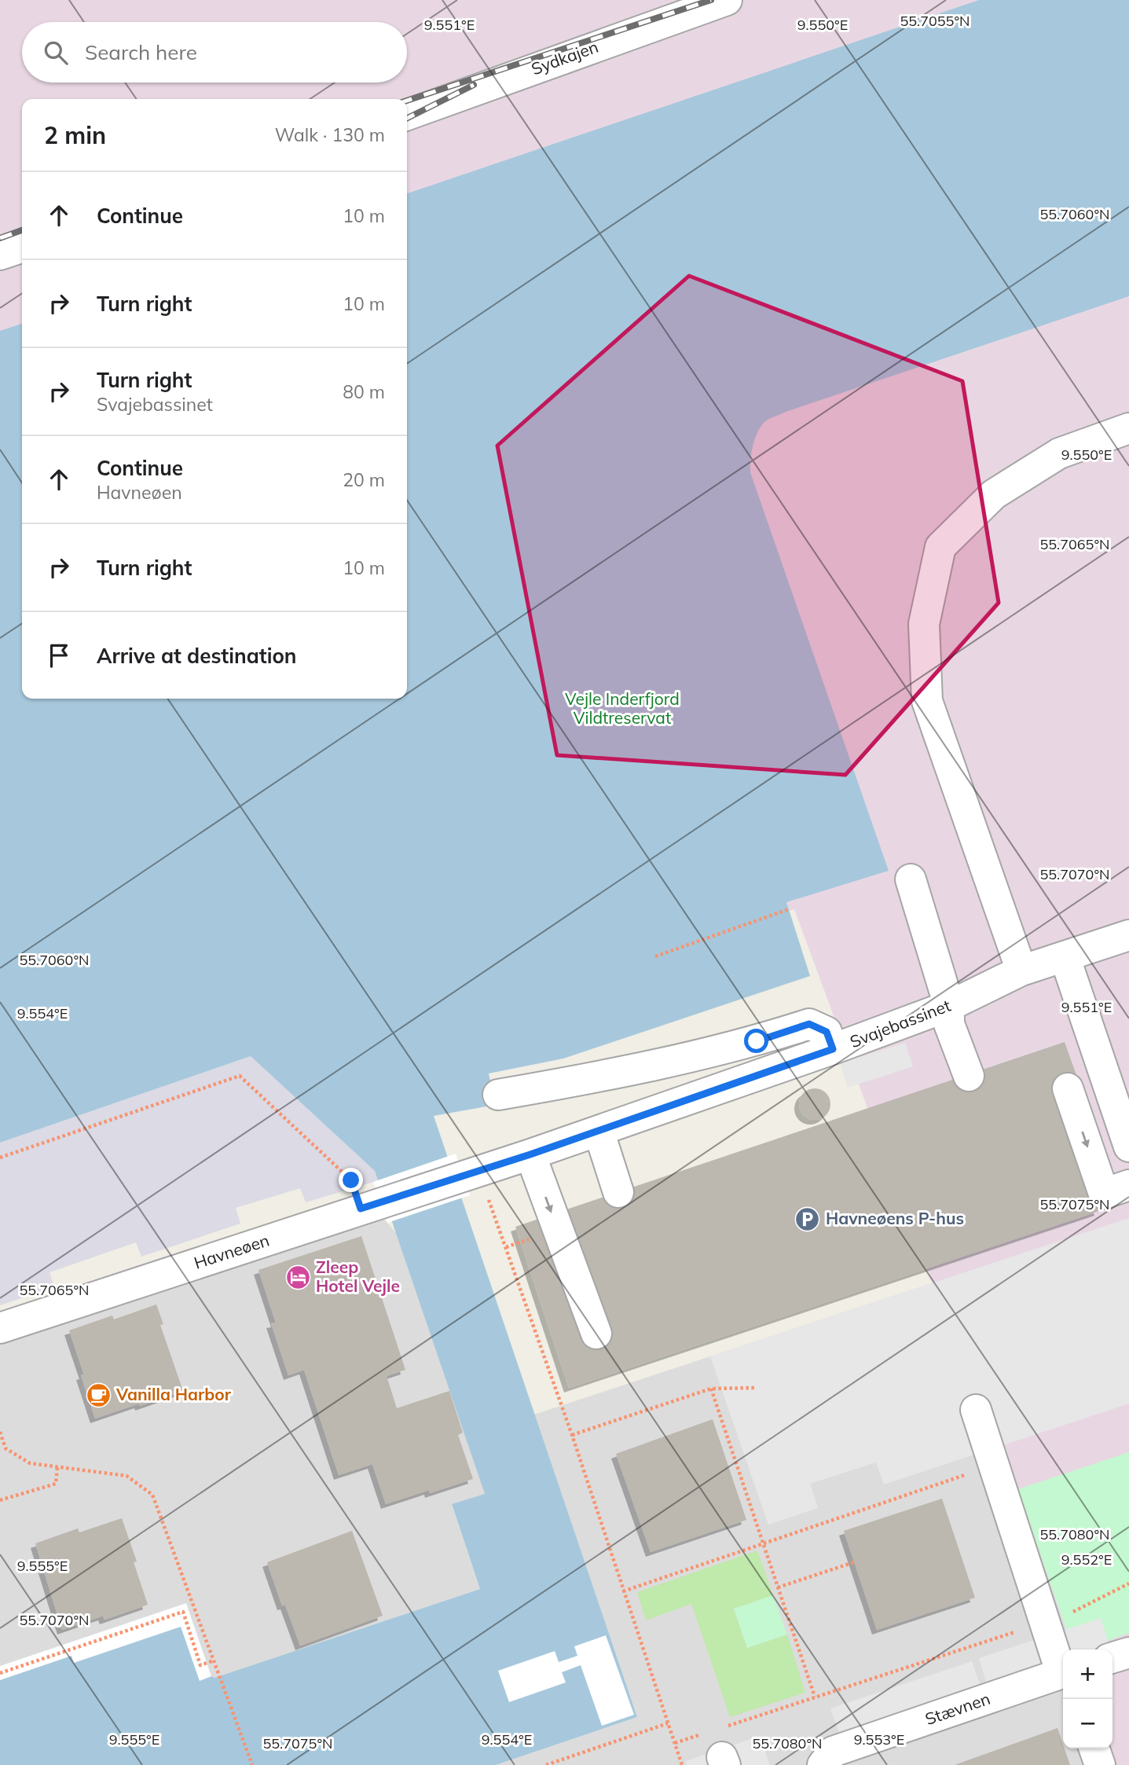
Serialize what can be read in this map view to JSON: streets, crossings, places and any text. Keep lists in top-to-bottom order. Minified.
{"streets":{"street":["Sydkajen","Svajebassinet","Havneøen","Stævnen"]},"crossings":[["Svajebassinet","Havneøen"]],"parks":["Vejle Inderfjord Vildtreservat"],"places":{"parking":["Havneøens P-hus"],"hotel":["Zleep Hotel Vejle"],"cafe":["Vanilla Harbor"]},"page":{"search":"Search here","heading":["2 min","Walk · 130 m"],"list":[["Continue","10 m"],["Turn right","10 m"],["Turn right","Svajebassinet","80 m"],["Continue","Havneøen","20 m"],["Turn right","10 m"],"Arrive at destination"],"map_buttons":["+","−"]},"coordinates":["55.7055°N","9.551°E","9.550°E","55.7060°N","55.7065°N","55.7070°N","9.554°E","55.7075°N","55.7080°N","9.552°E","9.555°E","9.553°E"]}
